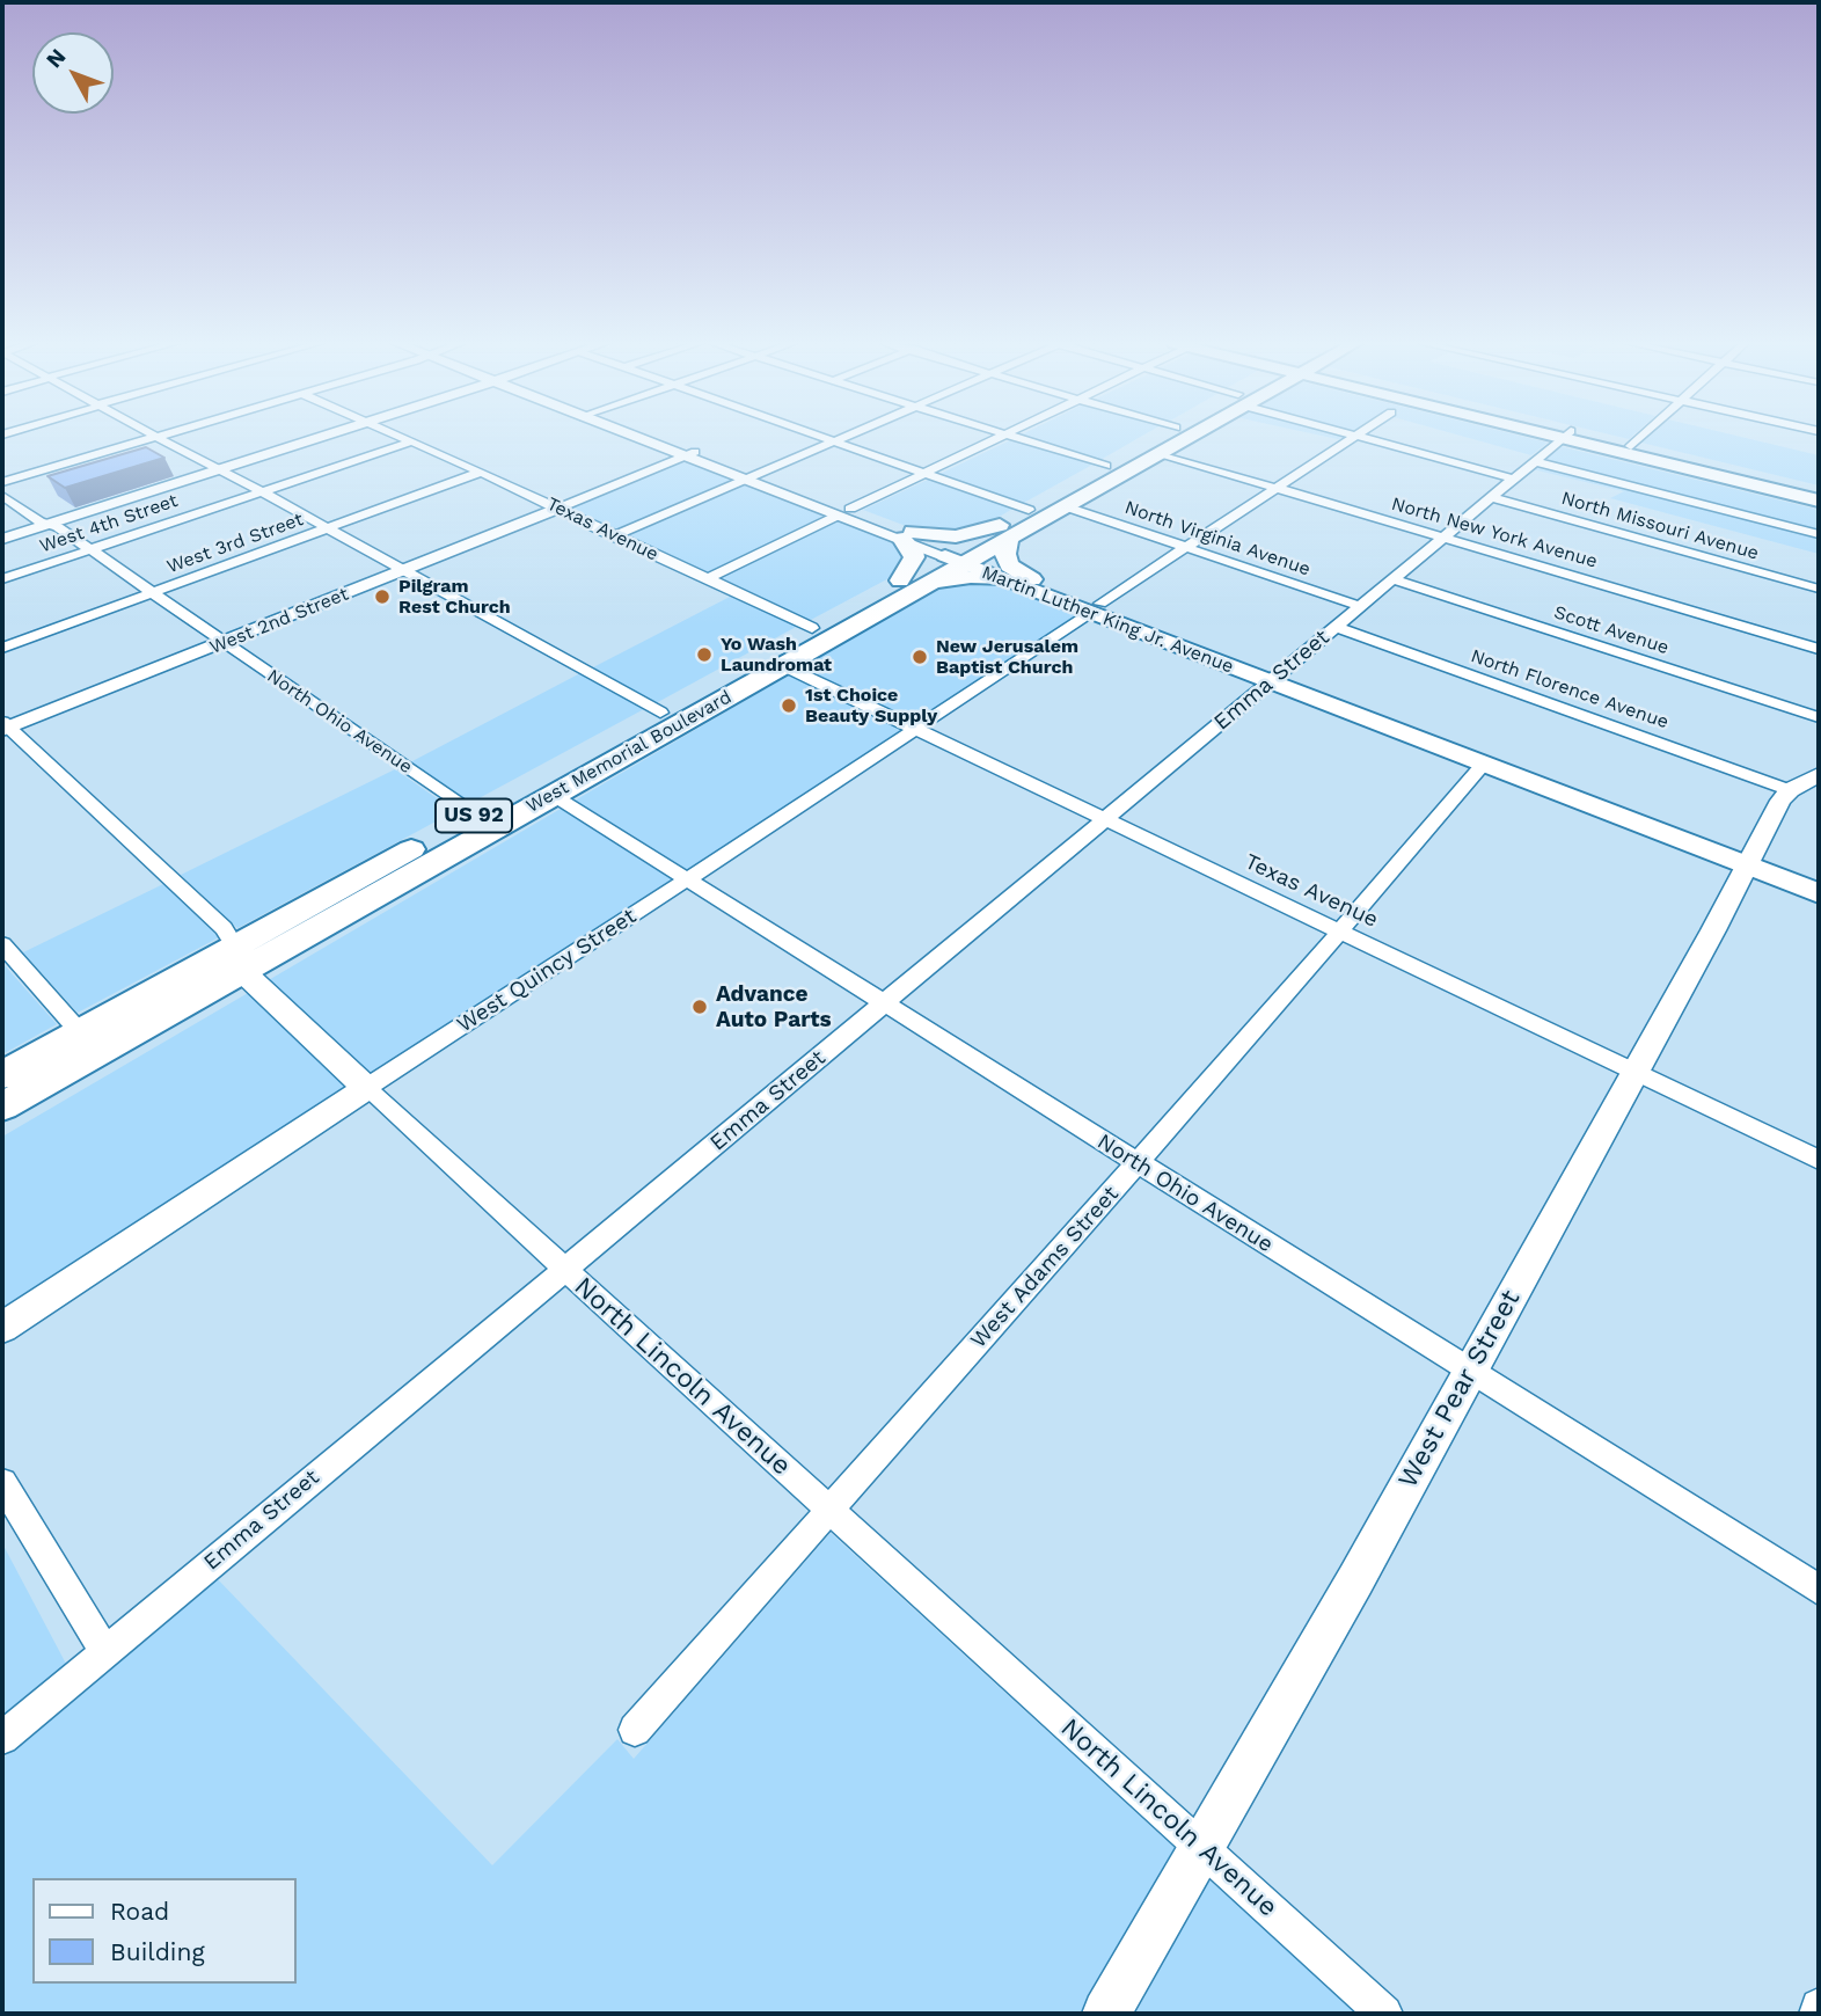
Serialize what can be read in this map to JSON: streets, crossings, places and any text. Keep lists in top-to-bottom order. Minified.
{"streets":{"main road":["Martin Luther King Jr. Avenue","West Memorial Boulevard","US 92"],"street":["West 4th Street","North Missouri Avenue","Texas Avenue","North New York Avenue","North Virginia Avenue","West 3rd Street","West 2nd Street","Scott Avenue","Emma Street","North Florence Avenue","North Ohio Avenue","West Quincy Street","West Adams Street","North Lincoln Avenue","West Pear Street"]},"crossings":[["West 4th Street","Texas Avenue"],["West 4th Street","North Ohio Avenue"],["North Missouri Avenue","Emma Street"],["Texas Avenue","West 3rd Street"],["Texas Avenue","West 2nd Street"],["Texas Avenue","Emma Street"],["Texas Avenue","West Memorial Boulevard"],["Texas Avenue","West Quincy Street"],["Texas Avenue","West Adams Street"],["Texas Avenue","West Pear Street"],["North New York Avenue","Emma Street"],["North New York Avenue","West Memorial Boulevard"],["North New York Avenue","West Quincy Street"],["North Virginia Avenue","Emma Street"],["North Virginia Avenue","West Memorial Boulevard"],["North Virginia Avenue","West Quincy Street"],["West 3rd Street","North Ohio Avenue"],["Martin Luther King Jr. Avenue","Emma Street"],["Martin Luther King Jr. Avenue","West Memorial Boulevard"],["Martin Luther King Jr. Avenue","West Quincy Street"],["Martin Luther King Jr. Avenue","West Adams Street"],["Martin Luther King Jr. Avenue","West Pear Street"],["West 2nd Street","North Ohio Avenue"],["West 2nd Street","North Lincoln Avenue"],["Scott Avenue","Emma Street"],["Emma Street","North Florence Avenue"],["Emma Street","North Ohio Avenue"],["Emma Street","North Lincoln Avenue"],["North Florence Avenue","West Pear Street"],["North Ohio Avenue","West Memorial Boulevard"],["North Ohio Avenue","West Quincy Street"],["North Ohio Avenue","West Adams Street"],["North Ohio Avenue","West Pear Street"],["West Memorial Boulevard","North Lincoln Avenue"],["West Quincy Street","North Lincoln Avenue"],["West Adams Street","North Lincoln Avenue"],["North Lincoln Avenue","West Pear Street"]],"places":["Pilgram Rest Church","Yo Wash Laundromat","New Jerusalem Baptist Church","1st Choice Beauty Supply","Advance Auto Parts"],"legend":["Road","Building"],"north":"top left"}
